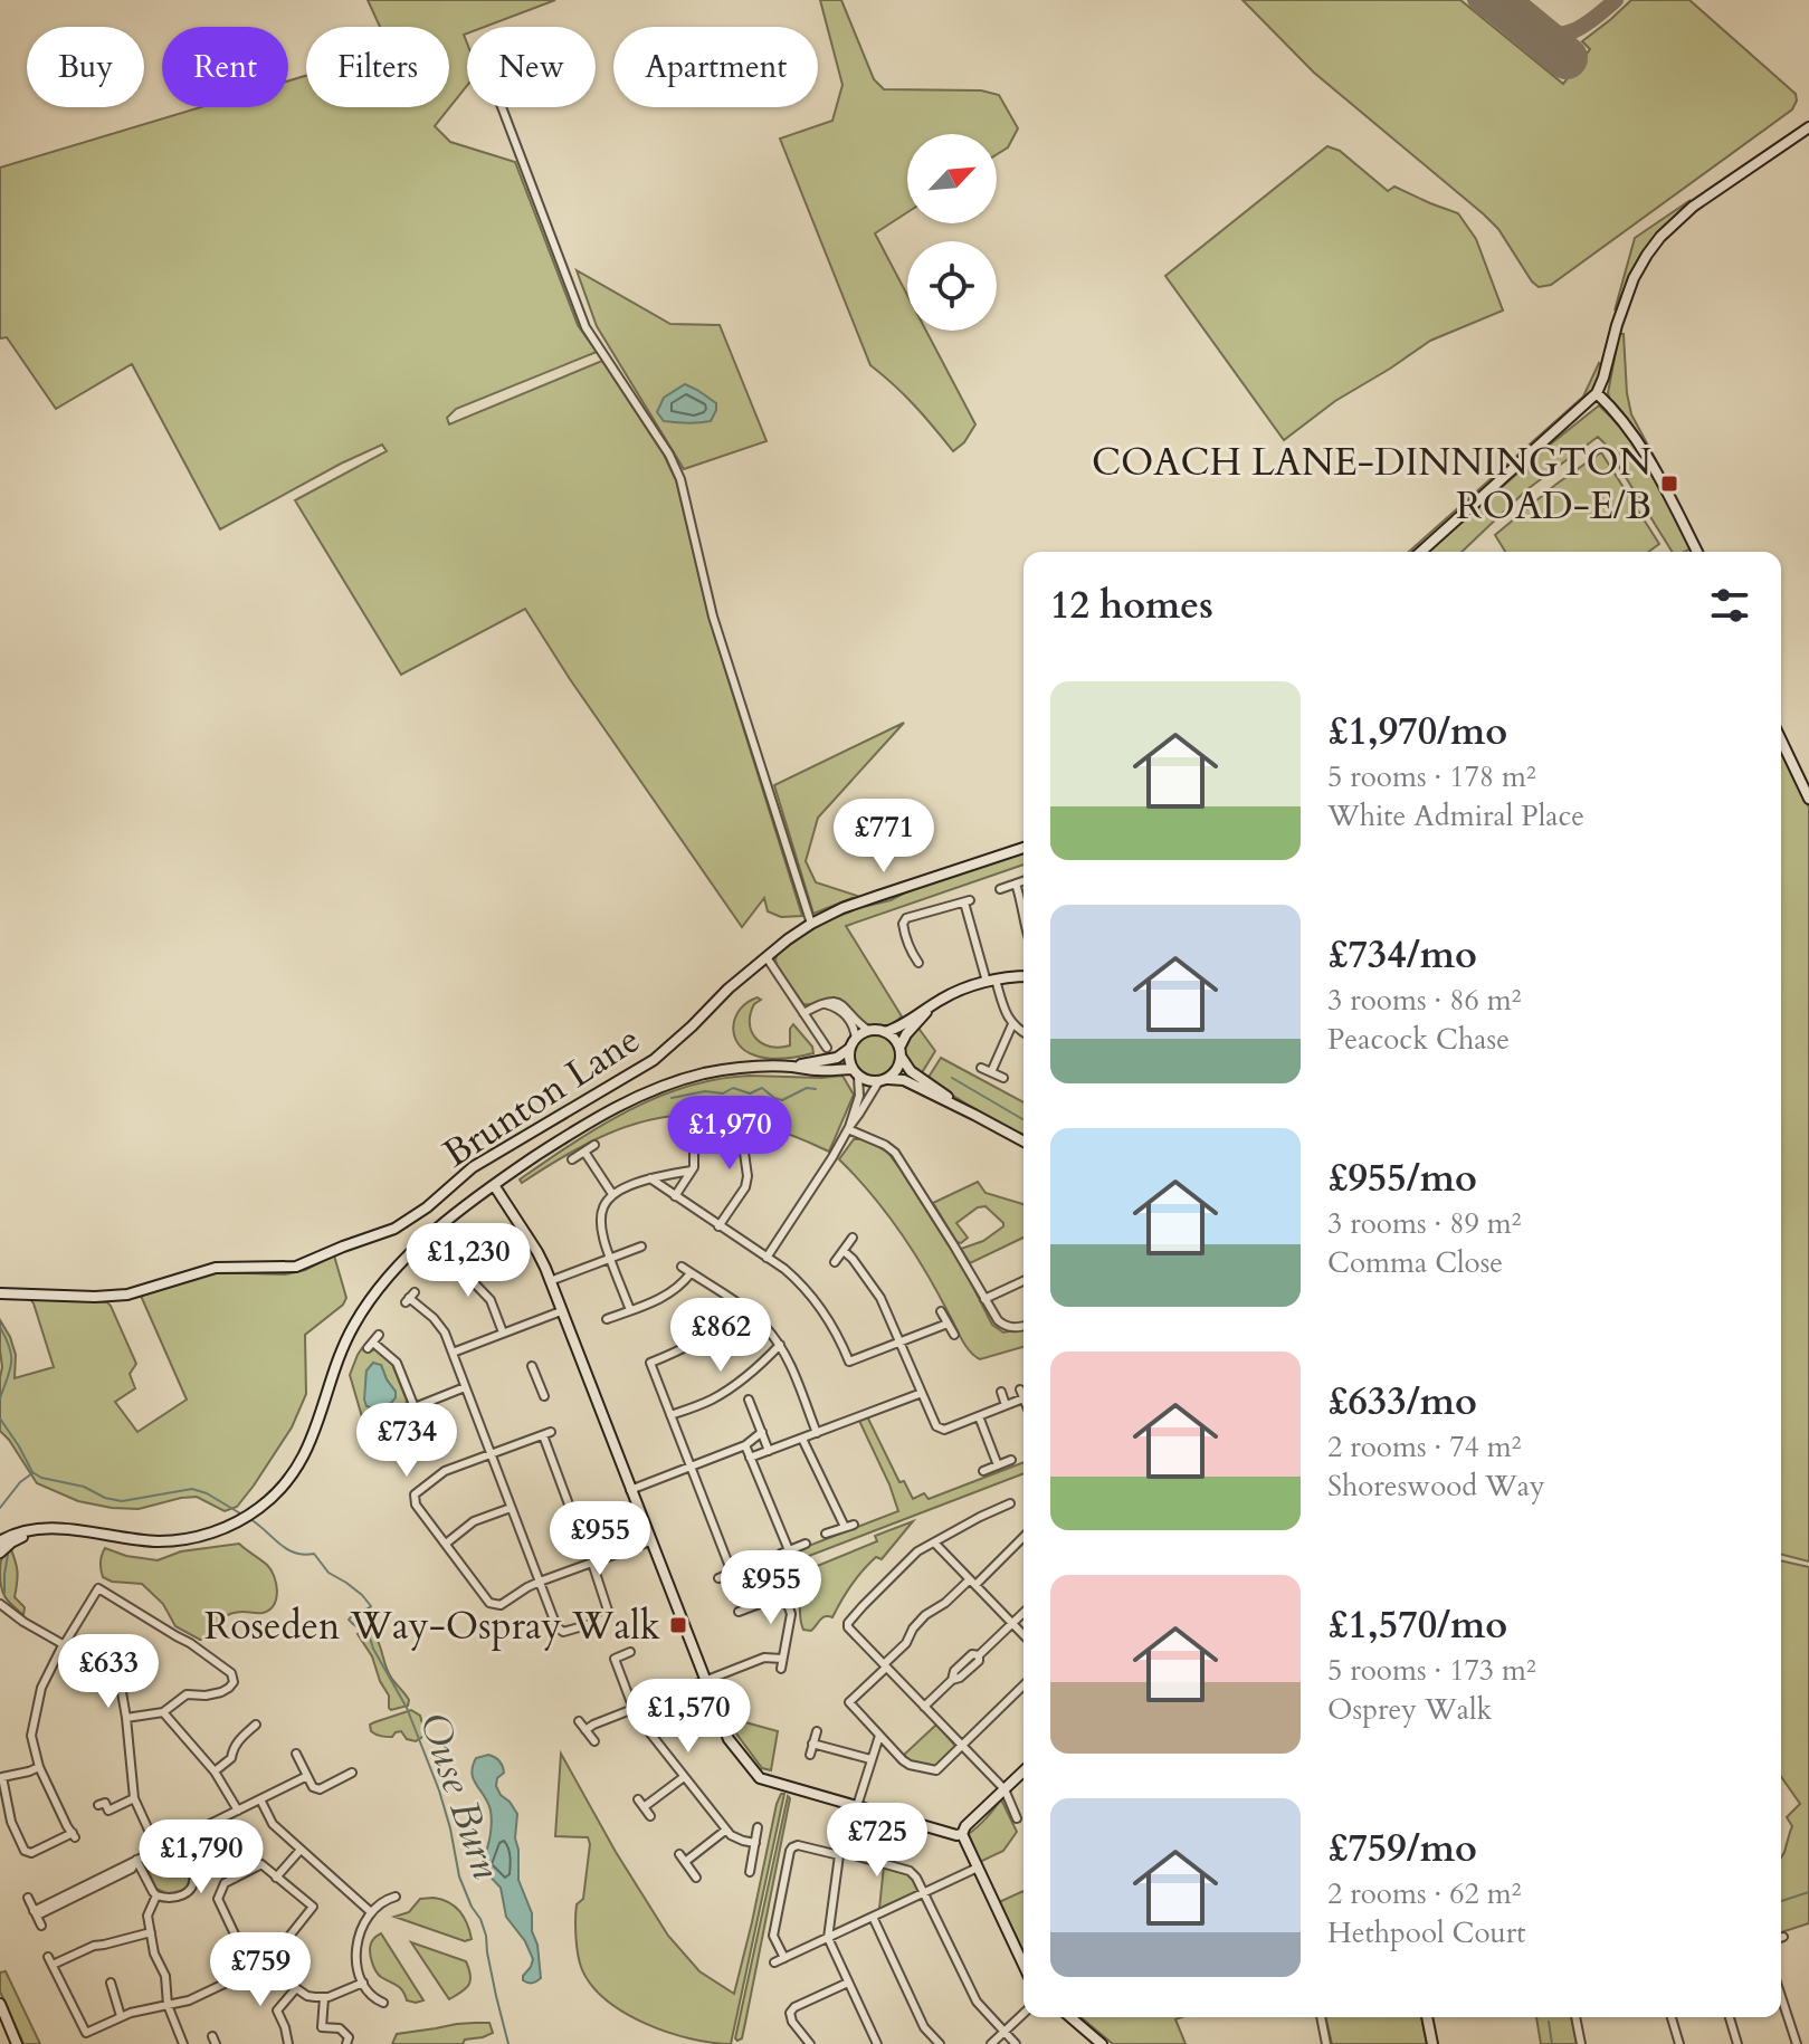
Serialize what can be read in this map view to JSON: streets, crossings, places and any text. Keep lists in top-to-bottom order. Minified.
{"streets":{"street":["Brunton Lane"]},"water":["Ouse Burn"],"places":{"transit":["COACH LANE-DINNINGTON ROAD-E/B","Roseden Way-Ospray Walk"]},"north":"top right","page":{"chip":["Buy","Rent","Filters","New","Apartment"],"heading":"12 homes","list":[{"name":"£1,970/mo","note":"5 rooms · 178 m² · White Admiral Place"},{"name":"£734/mo","note":"3 rooms · 86 m² · Peacock Chase"},{"name":"£955/mo","note":"3 rooms · 89 m² · Comma Close"},{"name":"£633/mo","note":"2 rooms · 74 m² · Shoreswood Way"},{"name":"£1,570/mo","note":"5 rooms · 173 m² · Osprey Walk"},{"name":"£759/mo","note":"2 rooms · 62 m² · Hethpool Court"}],"price":["£771","£1,970","£1,230","£862","£734","£955","£955","£633","£1,570","£725","£1,790","£759"]}}
